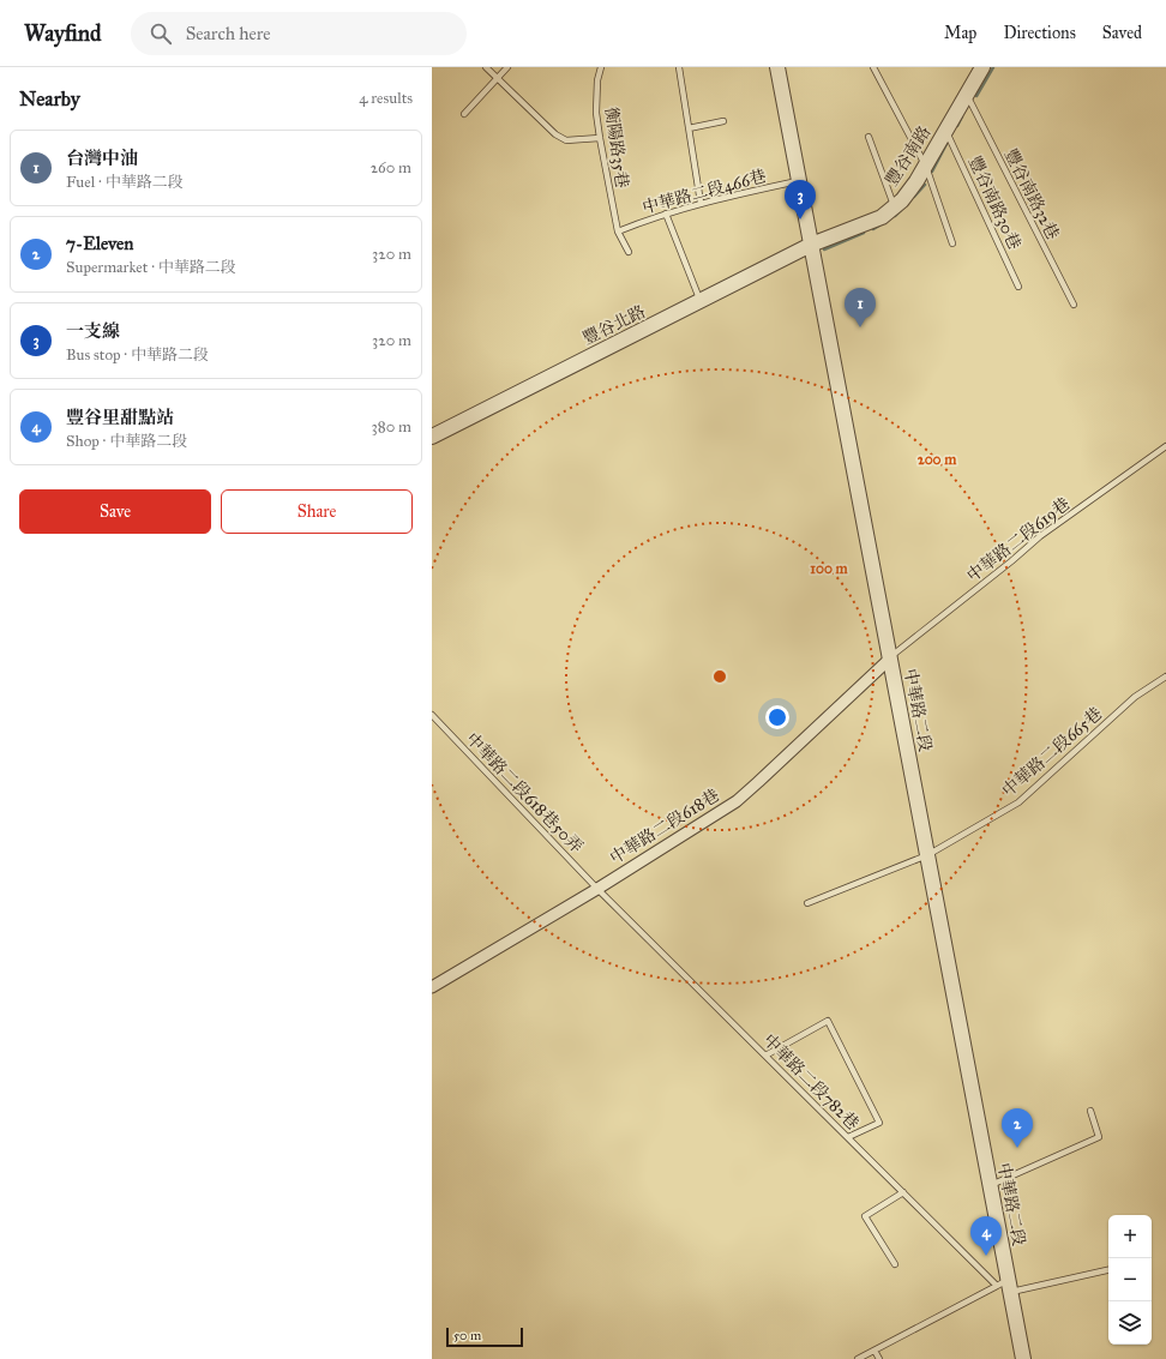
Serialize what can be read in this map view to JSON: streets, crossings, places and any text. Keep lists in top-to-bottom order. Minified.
{"streets":{"street":["豐谷南路","豐谷北路","中華路二段","中華路二段618巷"],"lane":["衡陽路35巷","中華路二段466巷","豐谷南路32巷","豐谷南路30巷","中華路二段619巷","中華路二段665巷","中華路二段618巷50弄","中華路二段782巷"]},"crossings":[["衡陽路35巷","中華路二段466巷"],["豐谷南路","豐谷南路32巷"],["豐谷南路","豐谷南路30巷"],["豐谷南路","豐谷北路"],["豐谷南路","中華路二段"],["中華路二段466巷","中華路二段"],["豐谷北路","中華路二段"],["中華路二段619巷","中華路二段"],["中華路二段619巷","中華路二段618巷"],["中華路二段","中華路二段665巷"],["中華路二段","中華路二段618巷"],["中華路二段","中華路二段782巷"],["中華路二段618巷50弄","中華路二段618巷"],["中華路二段618巷50弄","中華路二段782巷"],["中華路二段618巷","中華路二段782巷"]],"scale_bar":"50 m","page":{"header":"Wayfind","search":"Search here","nav":["Map","Directions","Saved"],"heading":["Nearby","4 results"],"list":[{"mark":"1","name":"台灣中油","note":"Fuel · 中華路二段","value":"260 m"},{"mark":"2","name":"7-Eleven","note":"Supermarket · 中華路二段","value":"320 m"},{"mark":"3","name":"一支線","note":"Bus stop · 中華路二段","value":"320 m"},{"mark":"4","name":"豐谷里甜點站","note":"Shop · 中華路二段","value":"380 m"}],"pins":["3","1","2","4"],"buttons":["Save","Share"],"map_buttons":["+","−"],"scale":"50 m"},"rings":["200 m","100 m"]}
